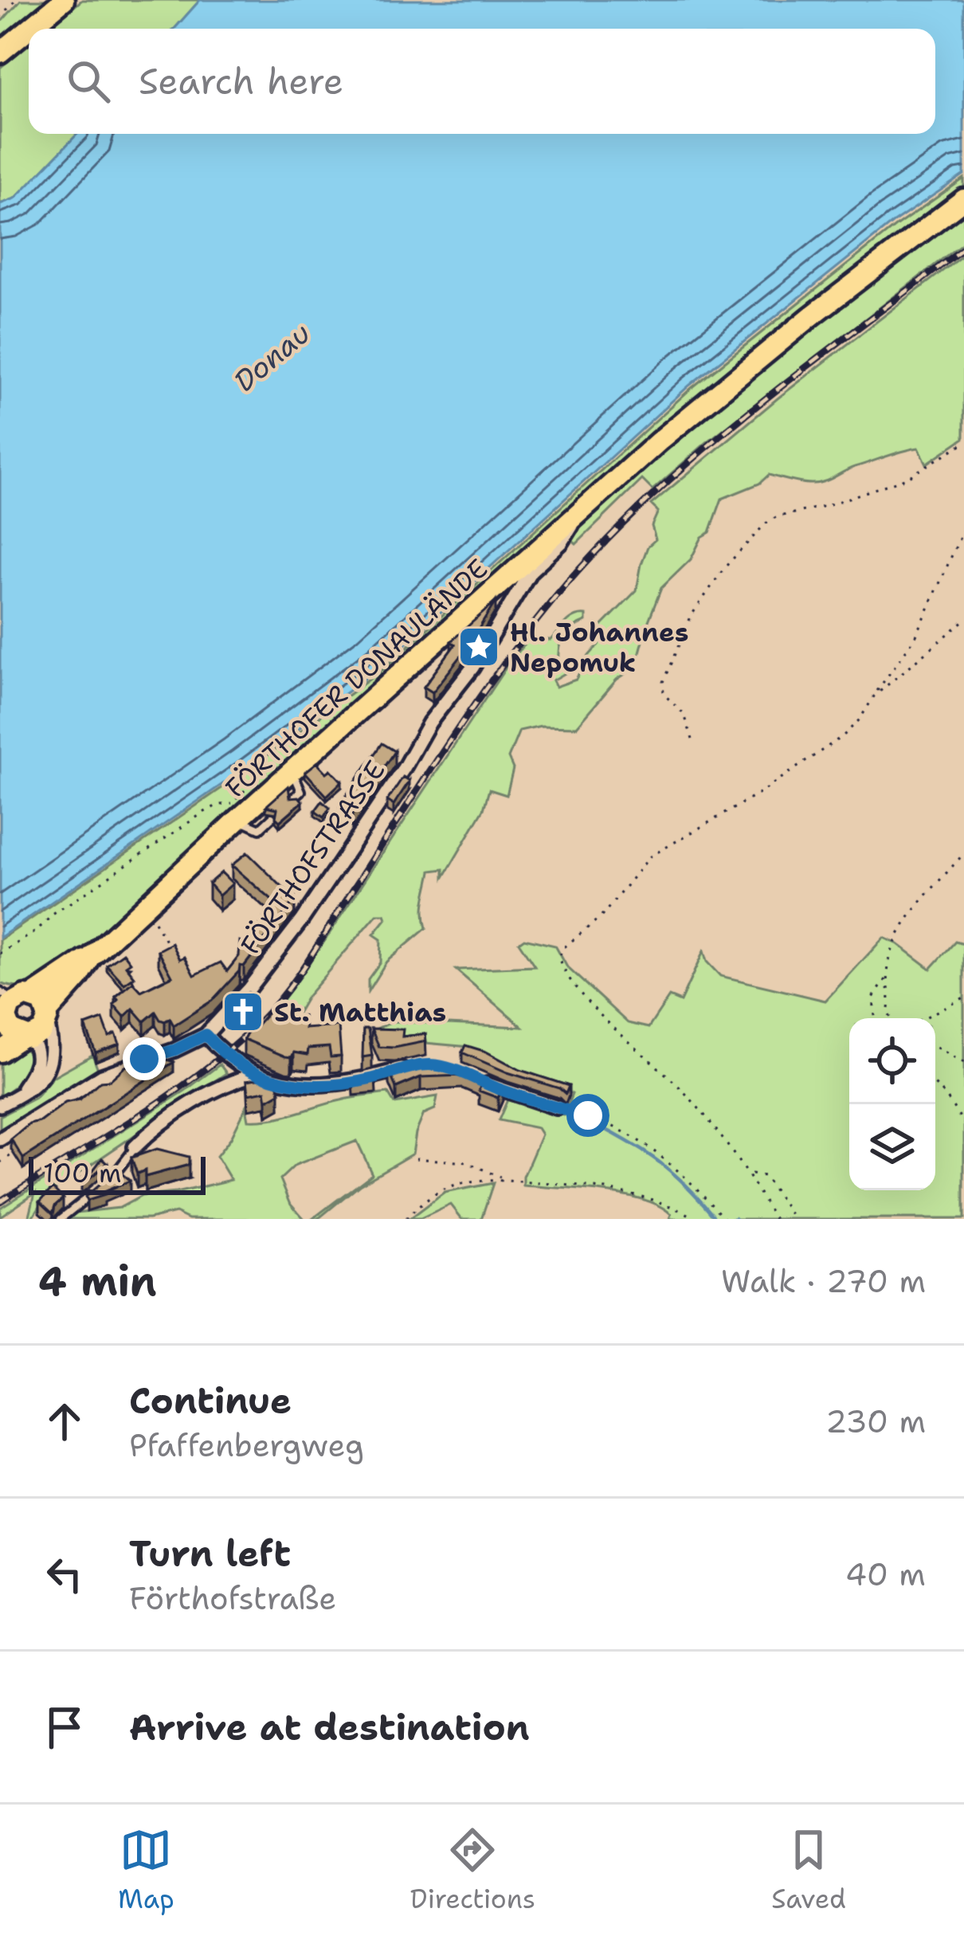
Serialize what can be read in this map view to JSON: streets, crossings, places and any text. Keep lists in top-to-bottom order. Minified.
{"streets":{"main road":["FÖRTHOFER DONAULÄNDE"],"street":["FÖRTHOFSTRASSE"]},"crossings":[["FÖRTHOFER DONAULÄNDE","FÖRTHOFSTRASSE"]],"water":["Donau"],"places":{"place":["Hl. Johannes Nepomuk"],"church":["St. Matthias"]},"scale_bar":"100 m","page":{"search":"Search here","scale":"100 m","heading":["4 min","Walk · 270 m"],"list":[["Continue","Pfaffenbergweg","230 m"],["Turn left","Förthofstraße","40 m"],"Arrive at destination"],"nav":["Map","Directions","Saved"]}}
